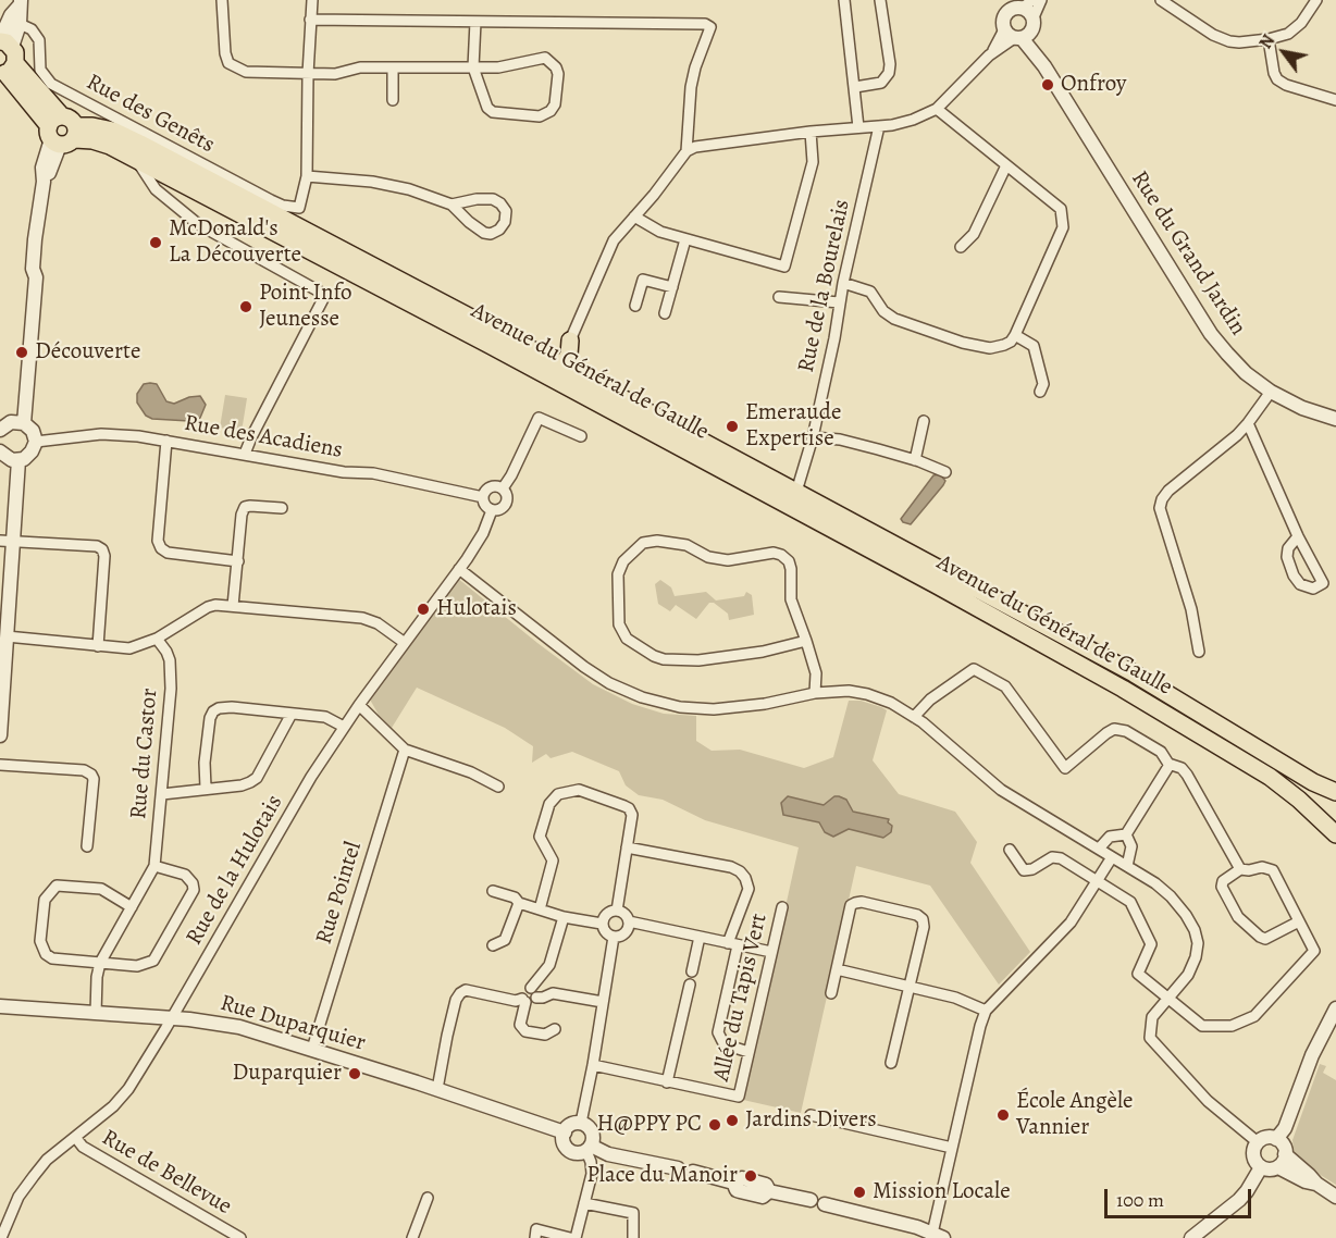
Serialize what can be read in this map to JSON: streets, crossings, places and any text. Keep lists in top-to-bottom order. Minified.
{"streets":{"main road":["Avenue du Général de Gaulle"],"street":["Rue des Genêts","Rue du Grand Jardin","Rue de la Bourelais","Rue des Acadiens","Rue du Castor","Rue de la Hulotais","Rue Pointel","Allée du Tapis Vert","Rue Duparquier","Rue de Bellevue"]},"crossings":[["Rue de la Bourelais","Avenue du Général de Gaulle"],["Rue des Acadiens","Rue de la Hulotais"],["Rue du Castor","Rue Duparquier"],["Rue de la Hulotais","Rue Duparquier"],["Rue de la Hulotais","Rue de Bellevue"],["Rue Pointel","Rue Duparquier"]],"places":["Onfroy","McDonald's La Découverte","Point Info Jeunesse","Découverte","Emeraude Expertise","Hulotais","Duparquier","École Angèle Vannier","Jardins Divers","H@PPY PC","Place du Manoir","Mission Locale"],"scale_bar":"100 m","north":"top left"}
